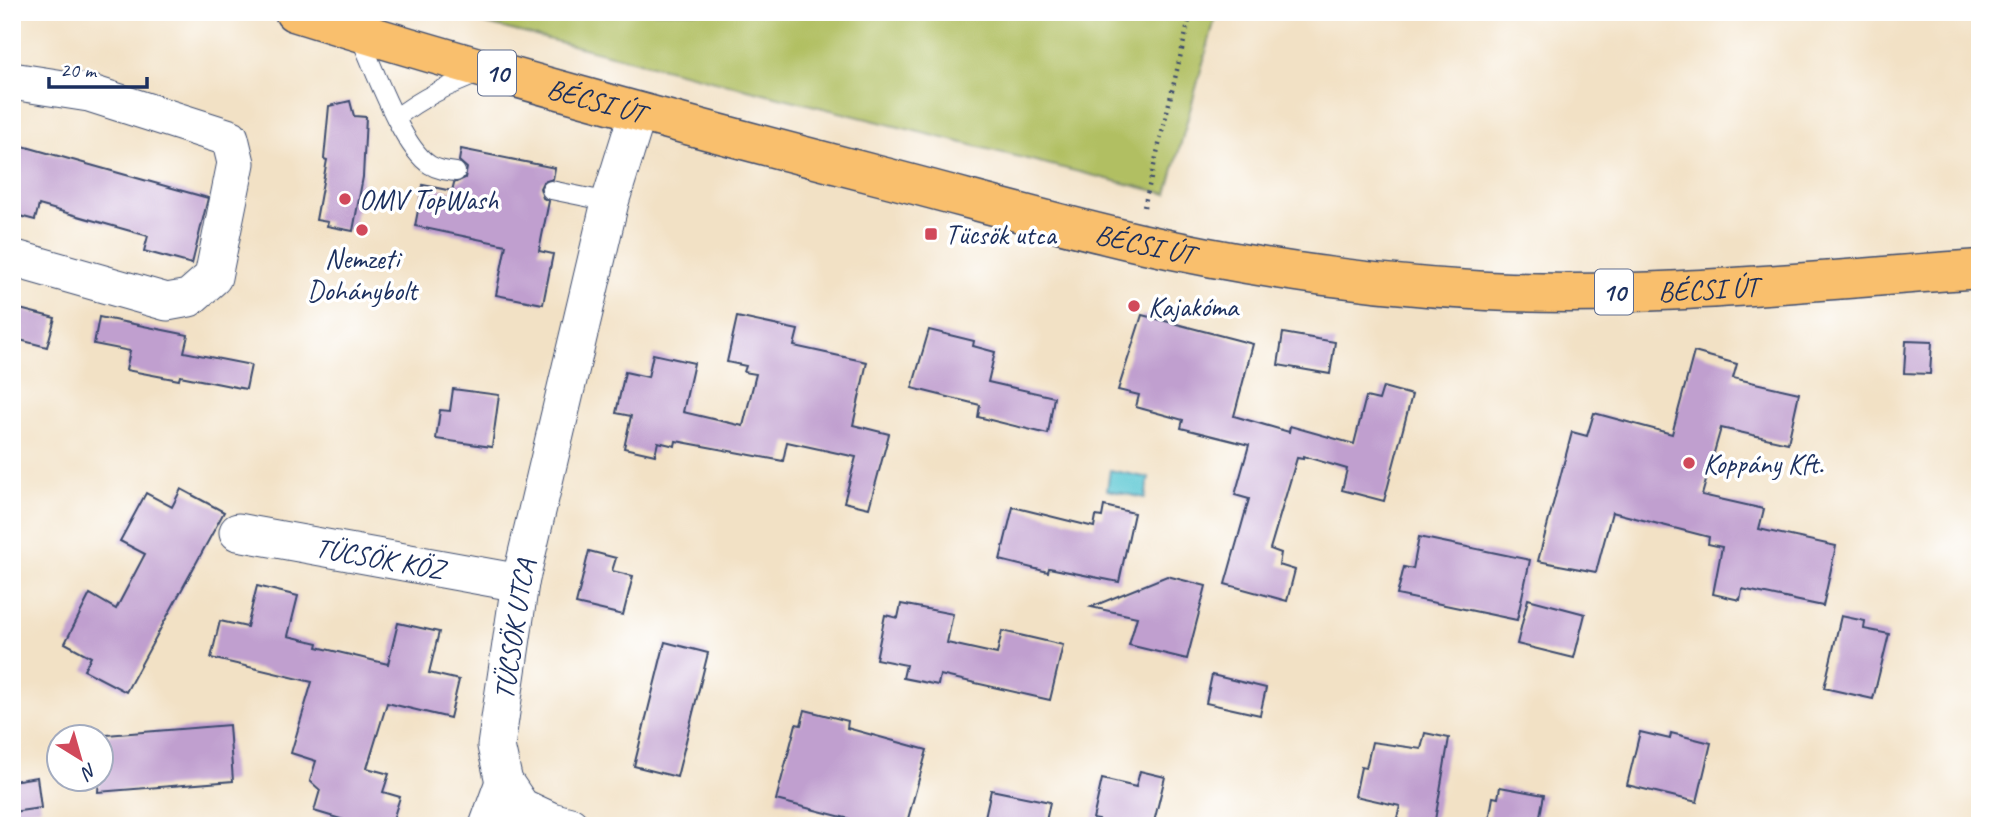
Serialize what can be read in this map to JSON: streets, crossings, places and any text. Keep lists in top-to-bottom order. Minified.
{"streets":{"main road":["10","BÉCSI ÚT"],"street":["TÜCSÖK KÖZ","TÜCSÖK UTCA"]},"crossings":[["BÉCSI ÚT","TÜCSÖK UTCA"],["TÜCSÖK KÖZ","TÜCSÖK UTCA"]],"places":{"other":["OMV TopWash","Nemzeti Dohánybolt","Kajakóma","Koppány Kft."],"transit":["Tücsök utca"]},"scale_bar":"20 m","north":"bottom right"}
